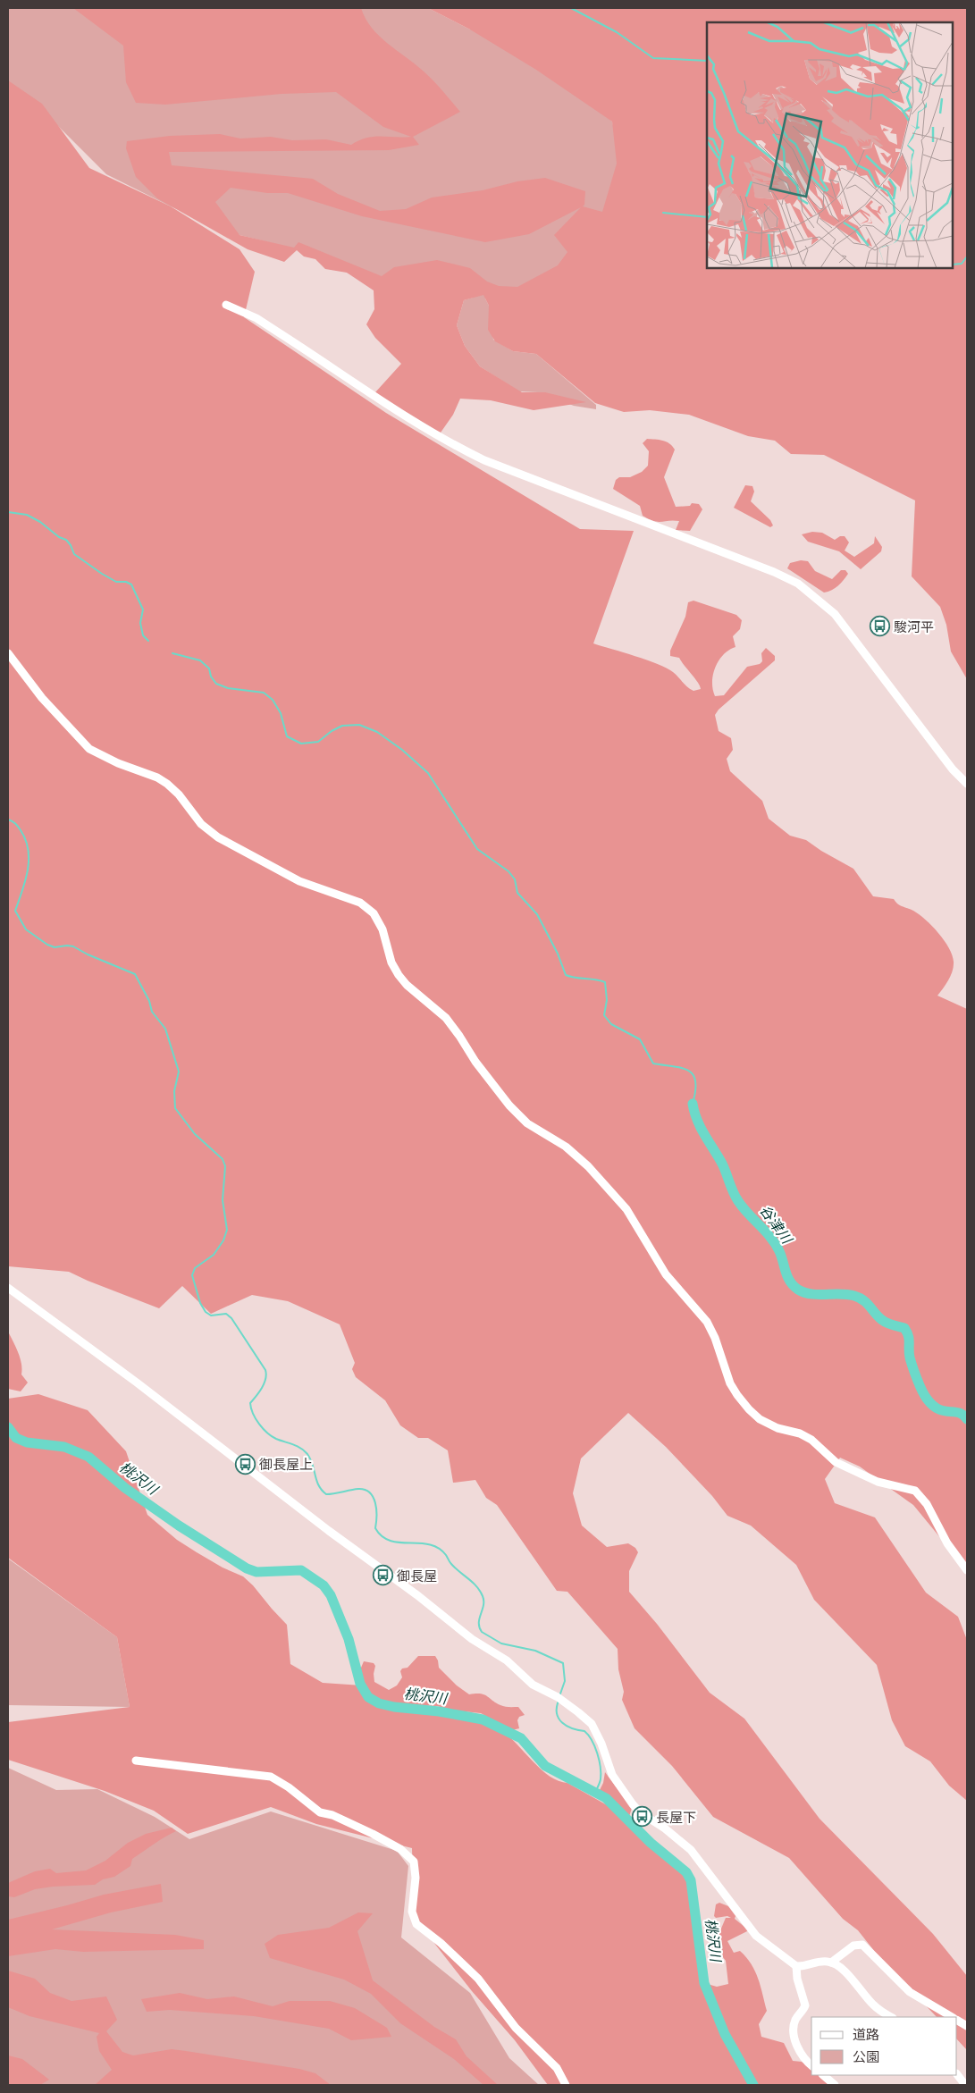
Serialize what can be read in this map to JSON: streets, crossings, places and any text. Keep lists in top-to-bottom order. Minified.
{"water":["谷津川","桃沢川"],"places":{"bus stop":["駿河平","御長屋上","御長屋","長屋下"]},"legend":["道路","公園"]}
